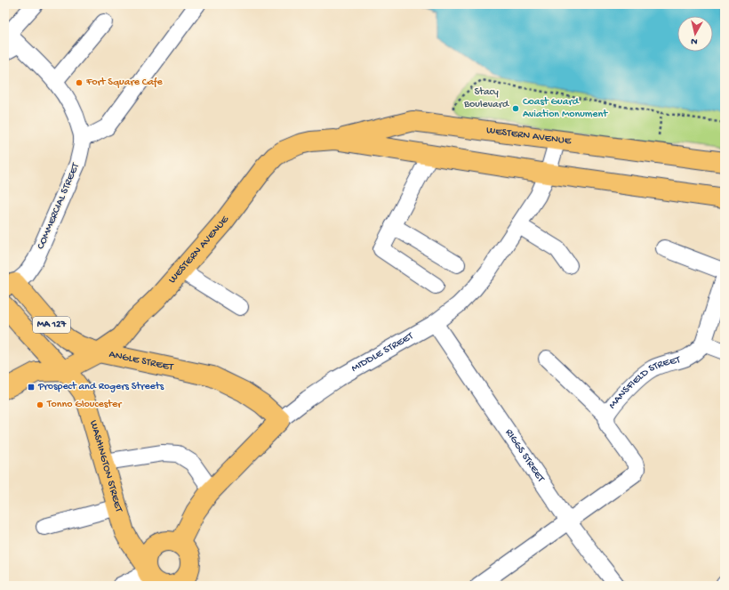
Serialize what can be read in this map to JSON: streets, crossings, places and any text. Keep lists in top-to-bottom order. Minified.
{"streets":{"main road":["WESTERN AVENUE","MA 127","MIDDLE STREET","ANGLE STREET","WASHINGTON STREET"],"street":["COMMERCIAL STREET","MANSFIELD STREET","RIGGS STREET"]},"crossings":[["WESTERN AVENUE","MIDDLE STREET"],["WESTERN AVENUE","ANGLE STREET"],["WESTERN AVENUE","WASHINGTON STREET"],["COMMERCIAL STREET","ANGLE STREET"],["MIDDLE STREET","ANGLE STREET"],["MIDDLE STREET","RIGGS STREET"],["MIDDLE STREET","WASHINGTON STREET"],["MANSFIELD STREET","RIGGS STREET"]],"parks":["Stacy Boulevard"],"places":{"other":["Fort Square Cafe","Coast Guard Aviation Monument","Tonno Gloucester"],"transit":["Prospect and Rogers Streets"]},"north":"bottom"}
